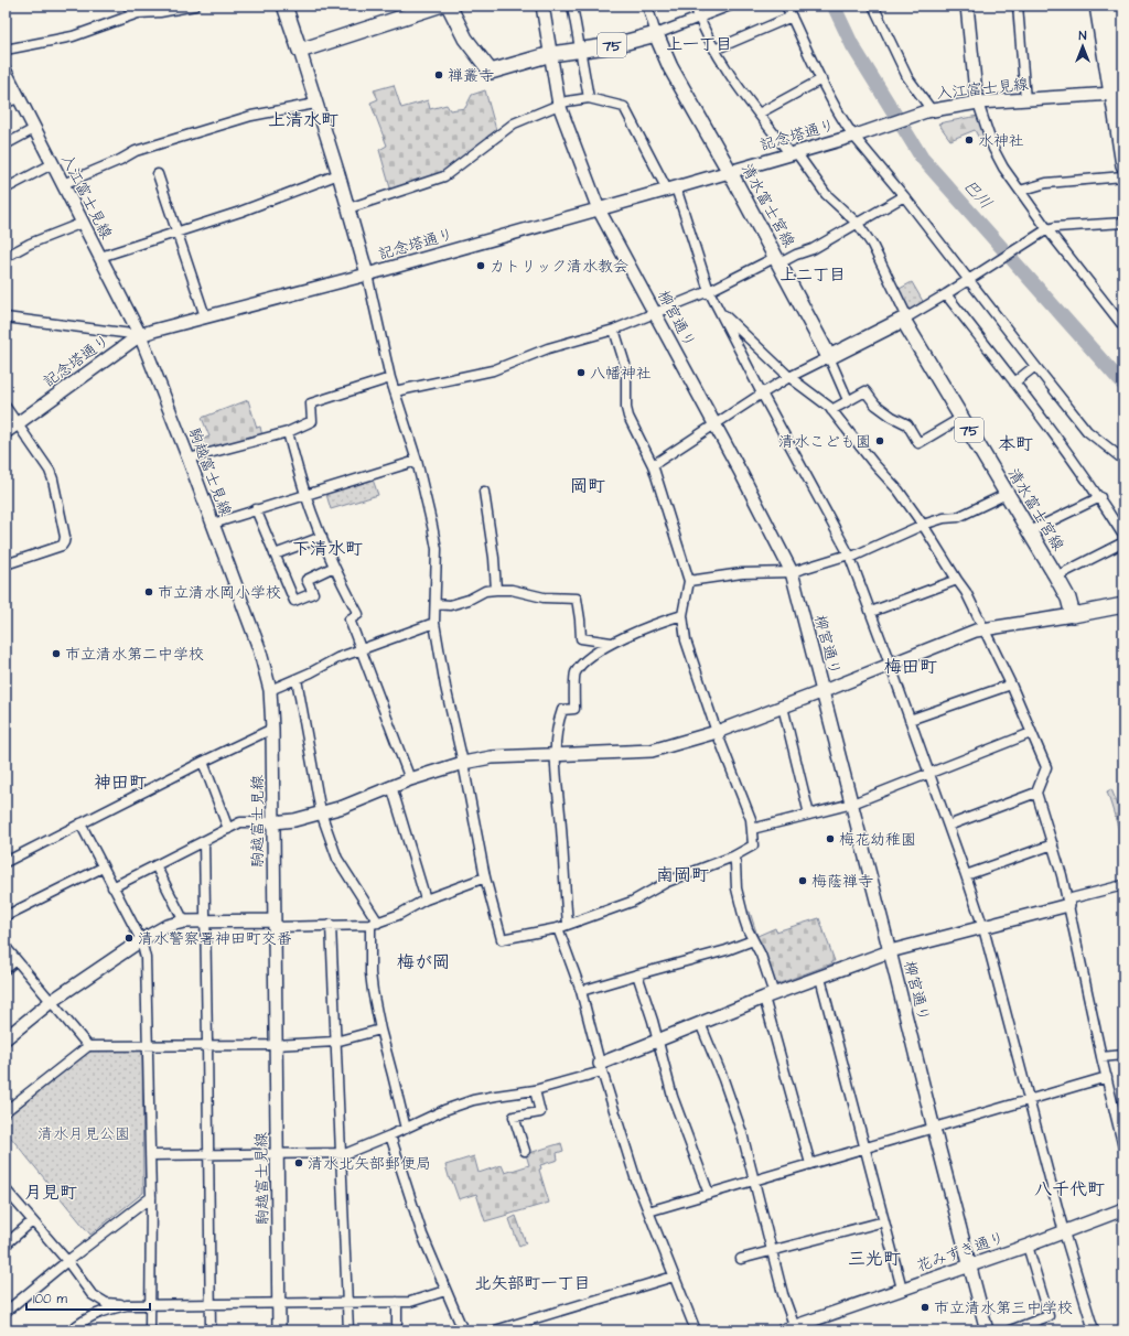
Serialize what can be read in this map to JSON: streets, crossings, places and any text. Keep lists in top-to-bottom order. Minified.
{"streets":{"main road":["75","清水富士宮線"],"street":["入江富士見線","記念塔通り","柳宮通り","駒越富士見線","花みずき通り"]},"crossings":[["75","清水富士宮線"],["75","柳宮通り"],["入江富士見線","記念塔通り"],["入江富士見線","駒越富士見線"],["記念塔通り","清水富士宮線"],["記念塔通り","柳宮通り"],["記念塔通り","駒越富士見線"],["柳宮通り","花みずき通り"]],"districts":["上一丁目","上清水町","上二丁目","本町","岡町","下清水町","梅田町","神田町","南岡町","梅が岡","八千代町","月見町","三光町","北矢部町一丁目"],"water":["巴川"],"parks":["清水月見公園"],"places":["禅叢寺","水神社","カトリック清水教会","八幡神社","清水こども園","市立清水岡小学校","市立清水第二中学校","梅花幼稚園","梅蔭禅寺","清水警察署神田町交番","清水北矢部郵便局","市立清水第三中学校"],"scale_bar":"100 m","north":"top"}
